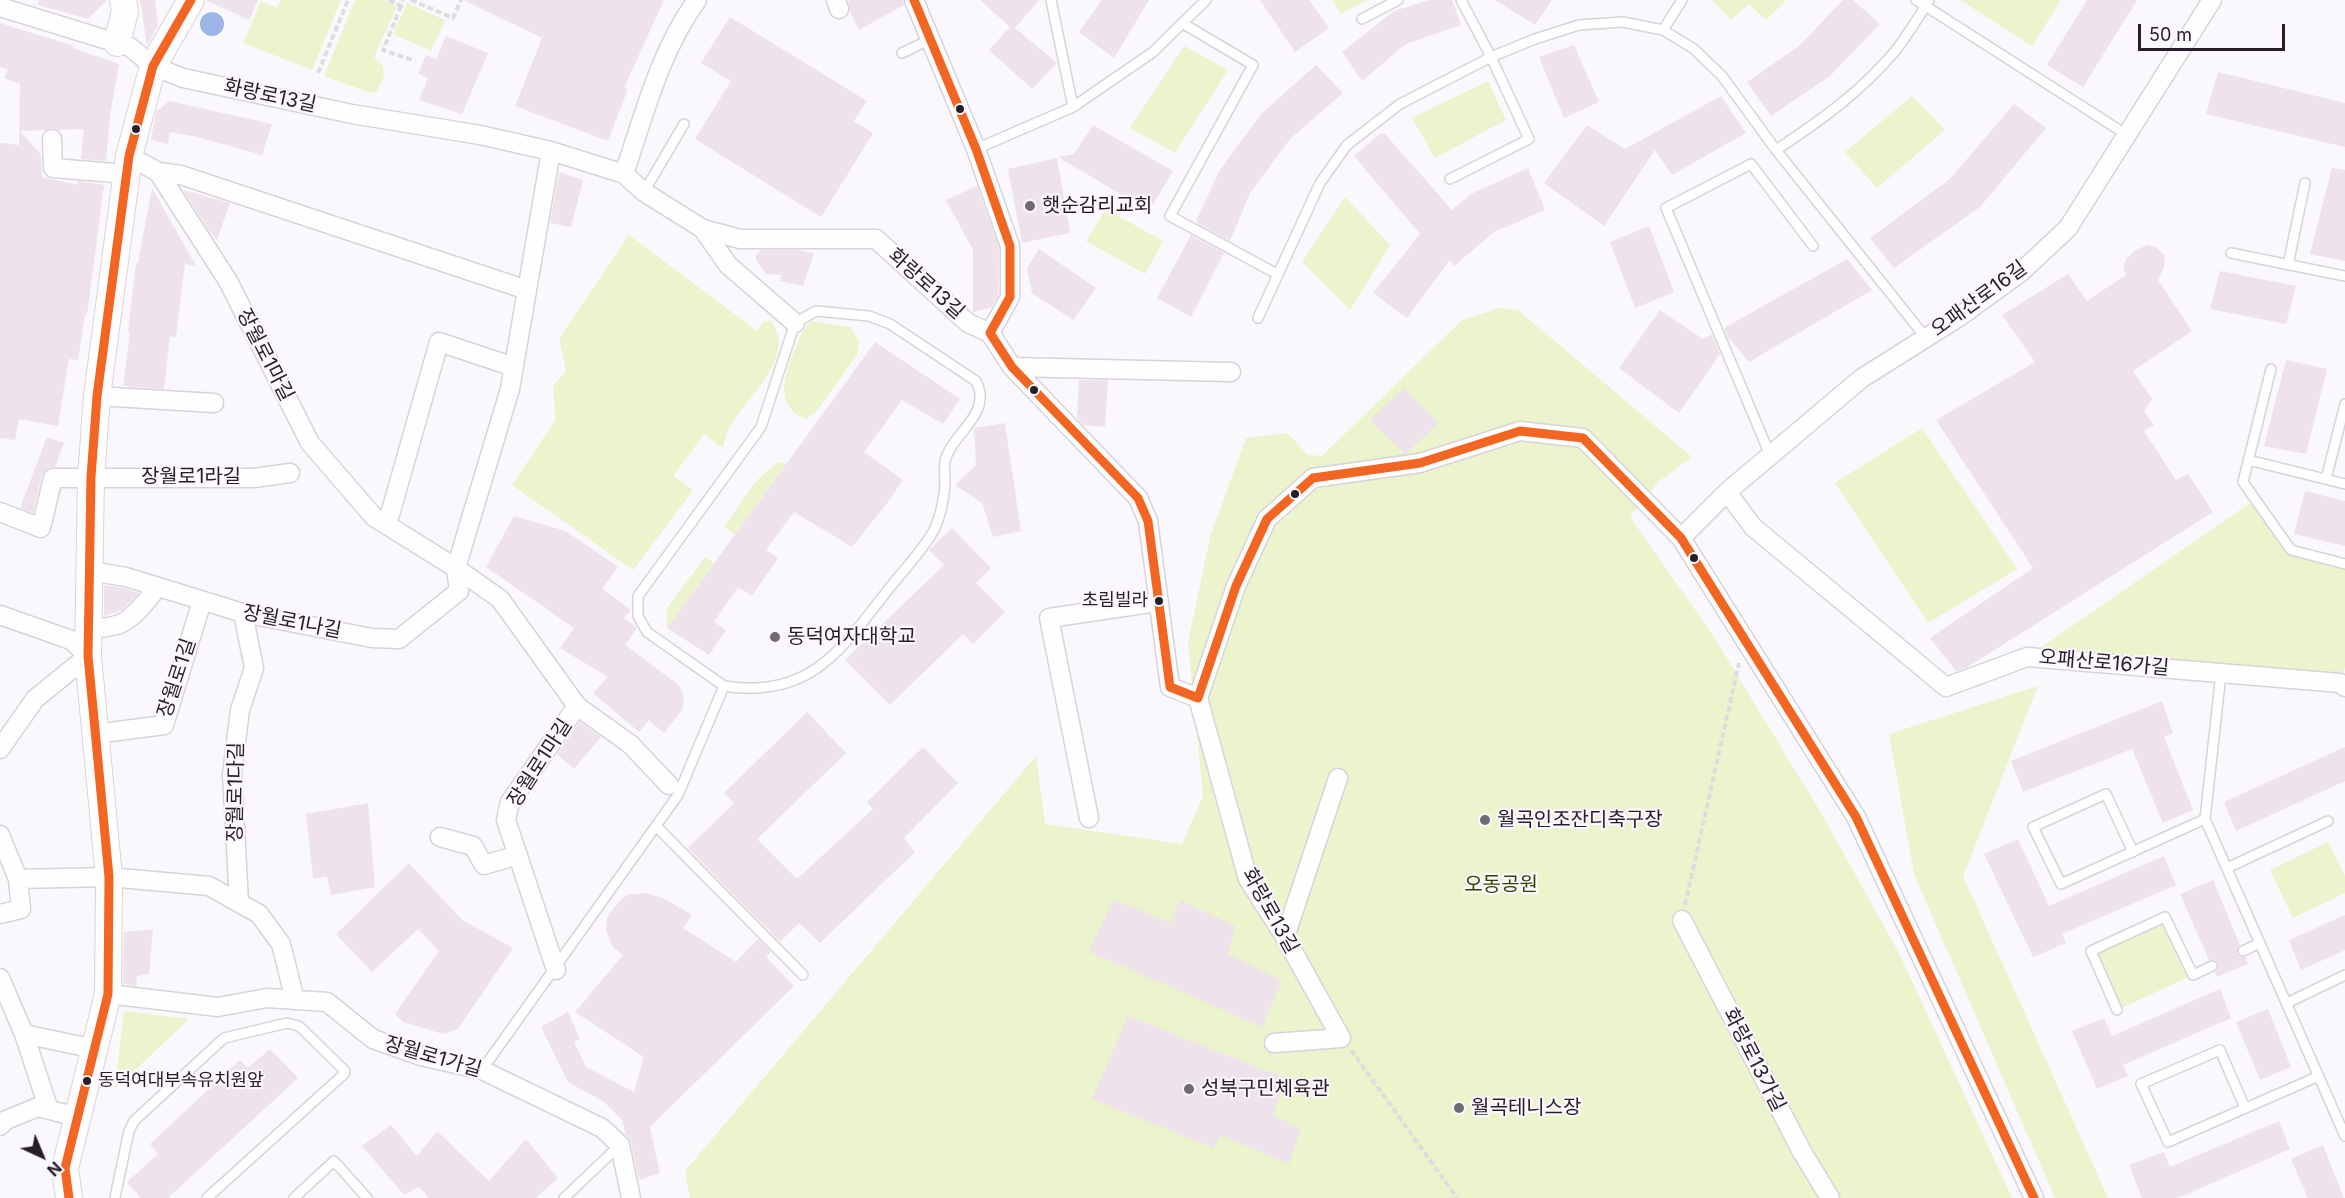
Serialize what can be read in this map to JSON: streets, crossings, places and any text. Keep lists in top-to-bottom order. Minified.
{"streets":{"street":["화랑로13길","오패산로16길","장월로1마길","장월로1라길","장월로1나길","오패산로16가길","장월로1길","장월로1다길","장월로1가길","화랑로13가길"]},"crossings":[["오패산로16길","오패산로16가길"],["장월로1마길","장월로1나길"],["장월로1나길","장월로1길"],["장월로1나길","장월로1다길"]],"parks":["오동공원"],"places":["햇순감리교회","초림빌라","동덕여자대학교","월곡인조잔디축구장","동덕여대부속유치원앞","성북구민체육관","월곡테니스장"],"scale_bar":"50 m","north":"bottom right"}
